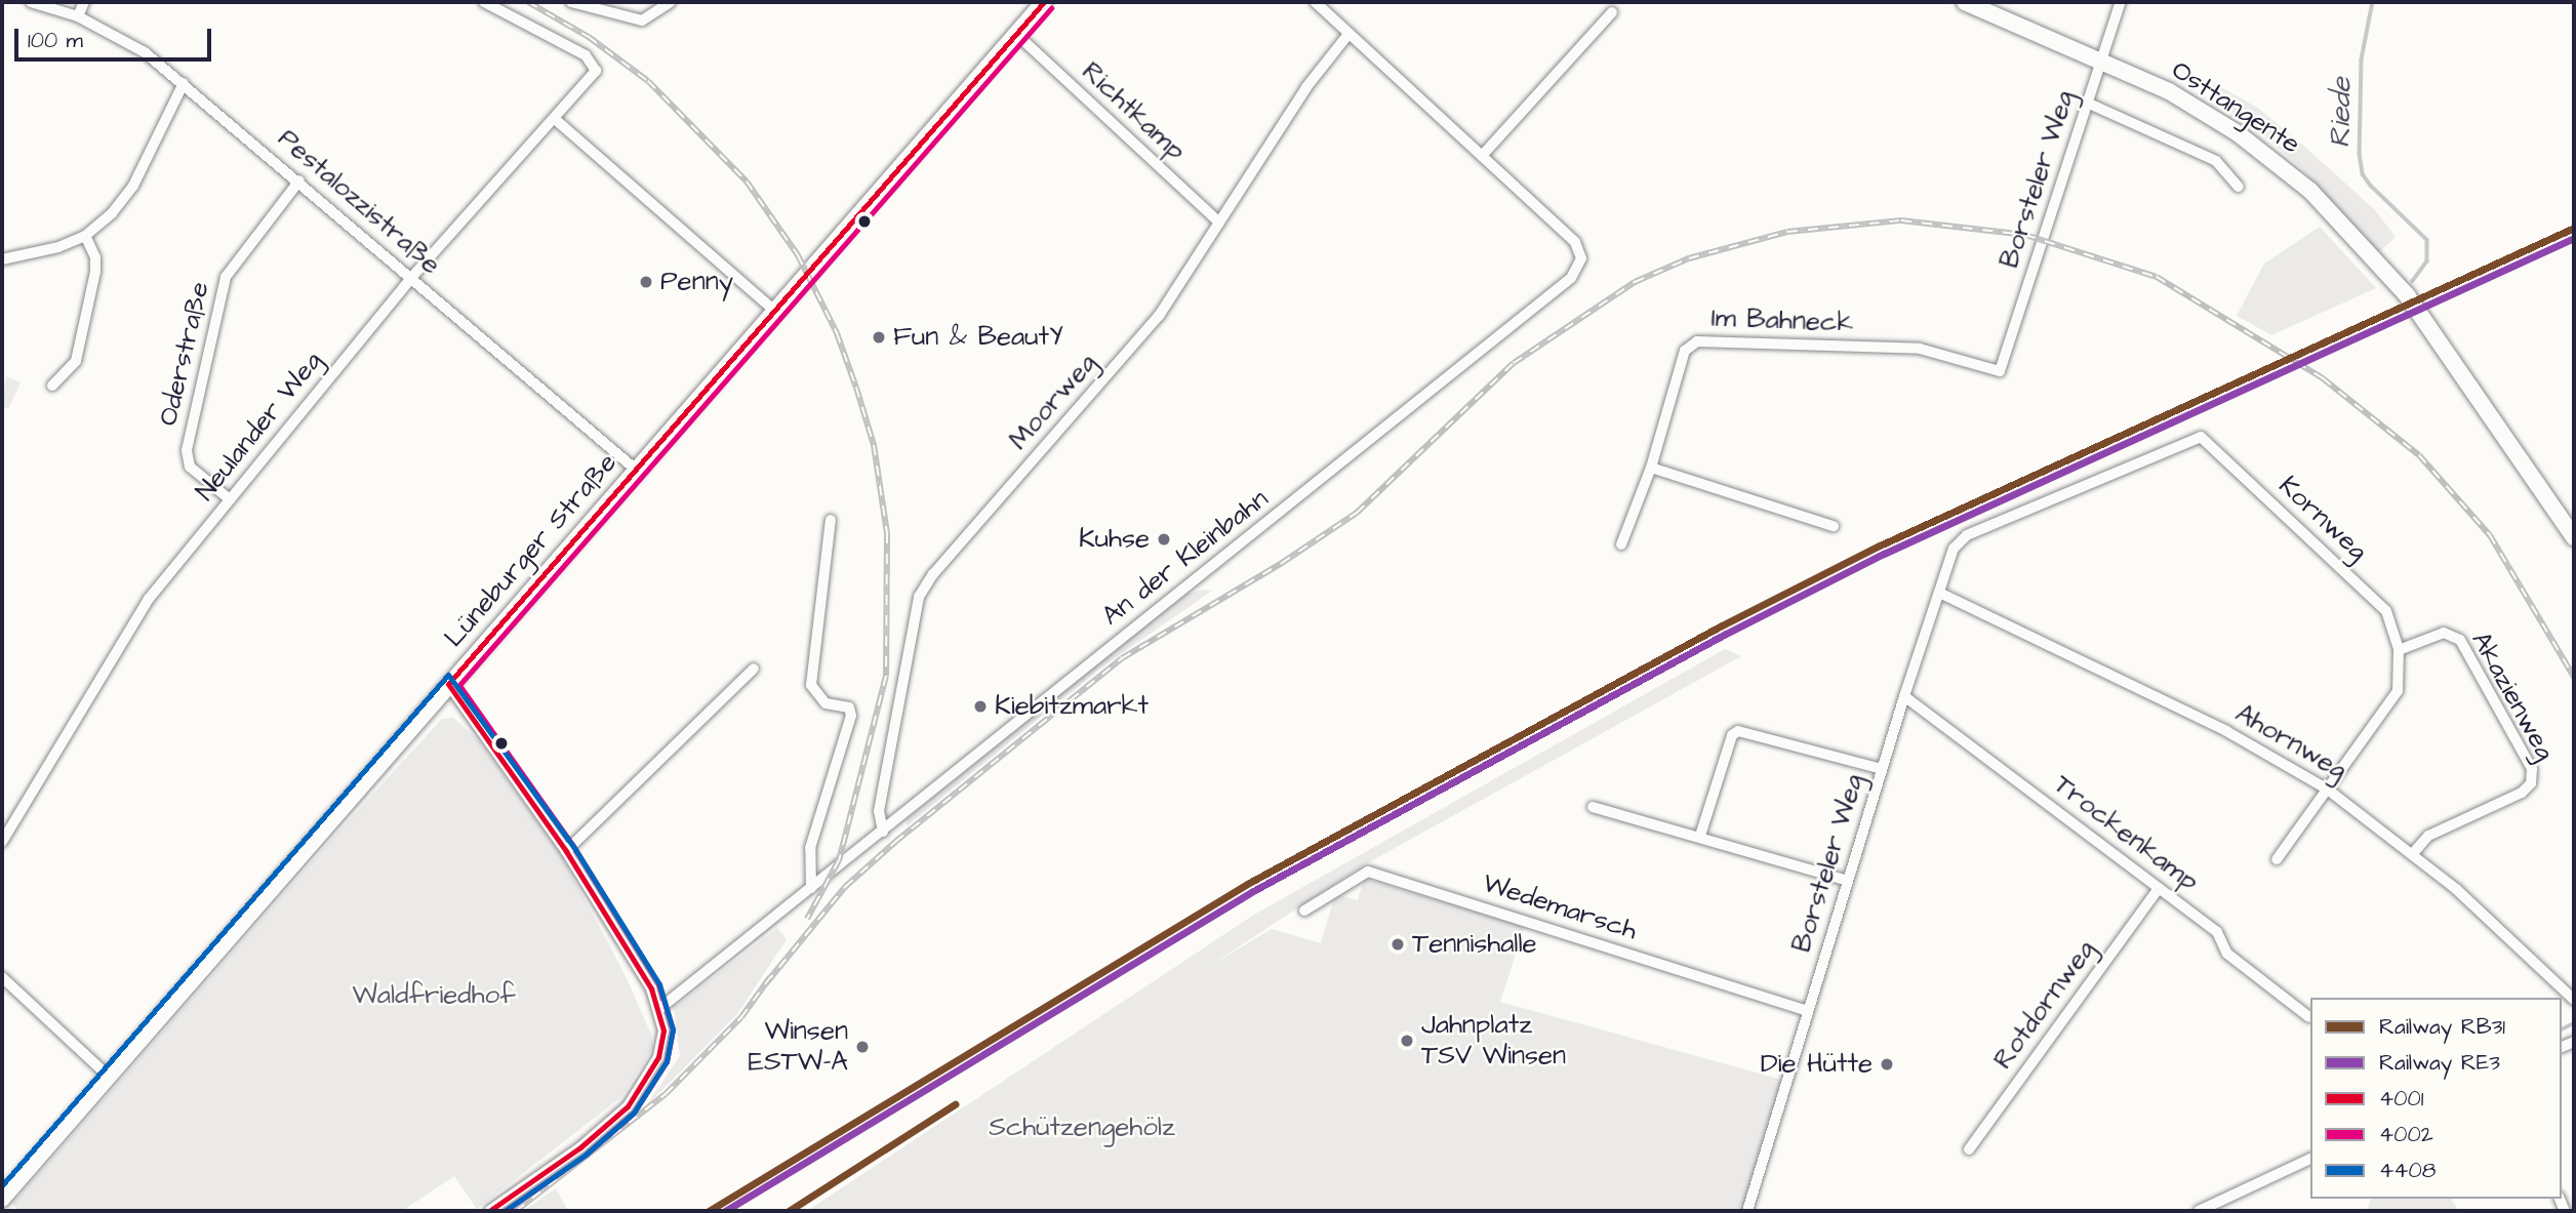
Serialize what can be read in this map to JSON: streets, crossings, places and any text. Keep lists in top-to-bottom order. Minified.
{"streets":{"main road":["Osttangente","Lüneburger Straße"],"street":["Richtkamp","Borsteler Weg","Pestalozzistraße","Im Bahneck","Oderstraße","Moorweg","Neulander Weg","Kornweg","An der Kleinbahn","Akazienweg","Ahornweg","Trockenkamp","Wedemarsch","Rotdornweg"]},"crossings":[["Osttangente","Borsteler Weg"],["Richtkamp","Moorweg"],["Richtkamp","Lüneburger Straße"],["Borsteler Weg","Im Bahneck"],["Borsteler Weg","Kornweg"],["Borsteler Weg","Ahornweg"],["Borsteler Weg","Trockenkamp"],["Borsteler Weg","Wedemarsch"],["Pestalozzistraße","Oderstraße"],["Pestalozzistraße","Neulander Weg"],["Pestalozzistraße","Lüneburger Straße"],["Oderstraße","Neulander Weg"],["Moorweg","An der Kleinbahn"],["Kornweg","Akazienweg"],["Kornweg","Ahornweg"],["Akazienweg","Ahornweg"],["Trockenkamp","Rotdornweg"]],"water":["Riede"],"parks":["Waldfriedhof","Schützengehölz"],"places":["Penny","Fun & BeautY","Kuhse","Kiebitzmarkt","Tennishalle","Jahnplatz TSV Winsen","Winsen ESTW-A","Die Hütte"],"lines":["transit line 4001","transit line 4002","rail line RB31","rail line RE3","transit line 4408"],"legend":["Railway RB31","Railway RE3","4001","4002","4408"],"scale_bar":"100 m"}
